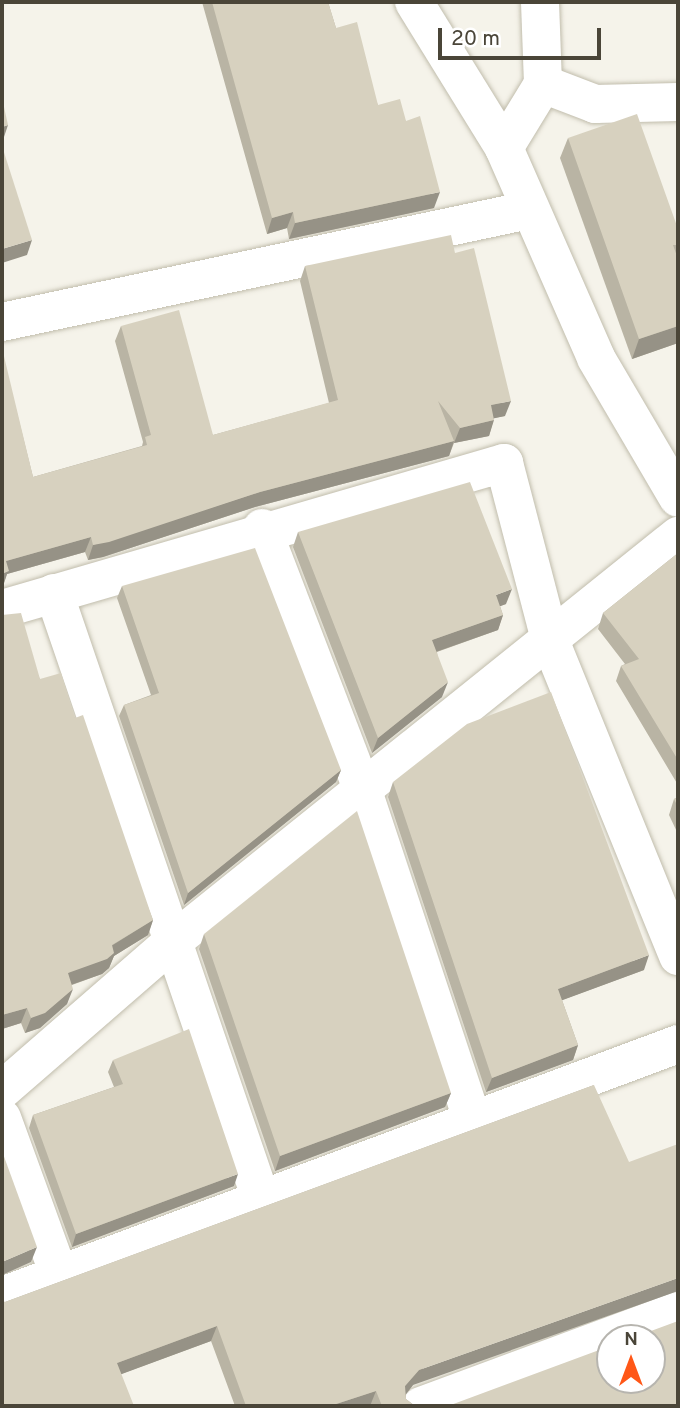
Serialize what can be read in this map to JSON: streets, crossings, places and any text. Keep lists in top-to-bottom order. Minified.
{"scale_bar":"20 m","north":"top"}
